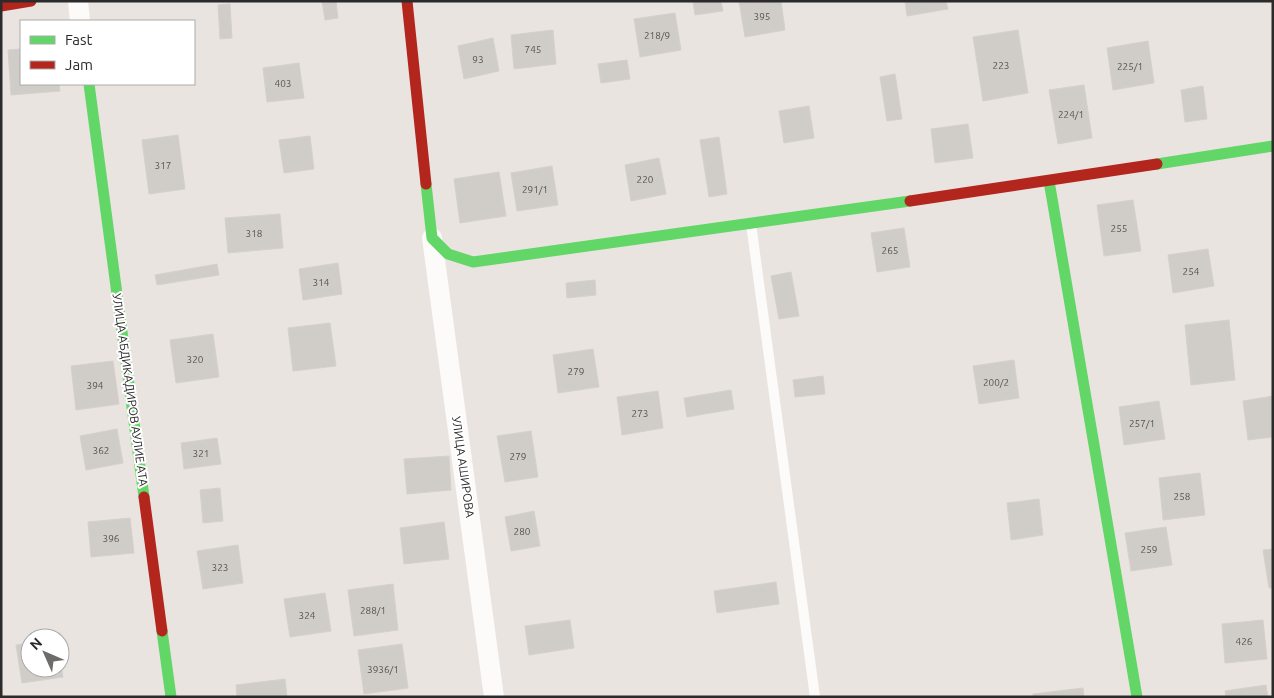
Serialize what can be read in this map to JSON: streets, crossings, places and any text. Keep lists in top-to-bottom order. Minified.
{"streets":{"street":["УЛИЦА АБДИКАДИРОВ АУЛИЕ АТА","УЛИЦА АШИРОВА"]},"house_numbers":["395","218/9","745","93","223","225/1","403","224/1","317","220","291/1","255","318","265","254","314","320","279","200/2","394","273","257/1","362","321","279","258","280","396","259","323","288/1","324","426","3936/1"],"legend":["Fast","Jam"],"north":"top left"}
